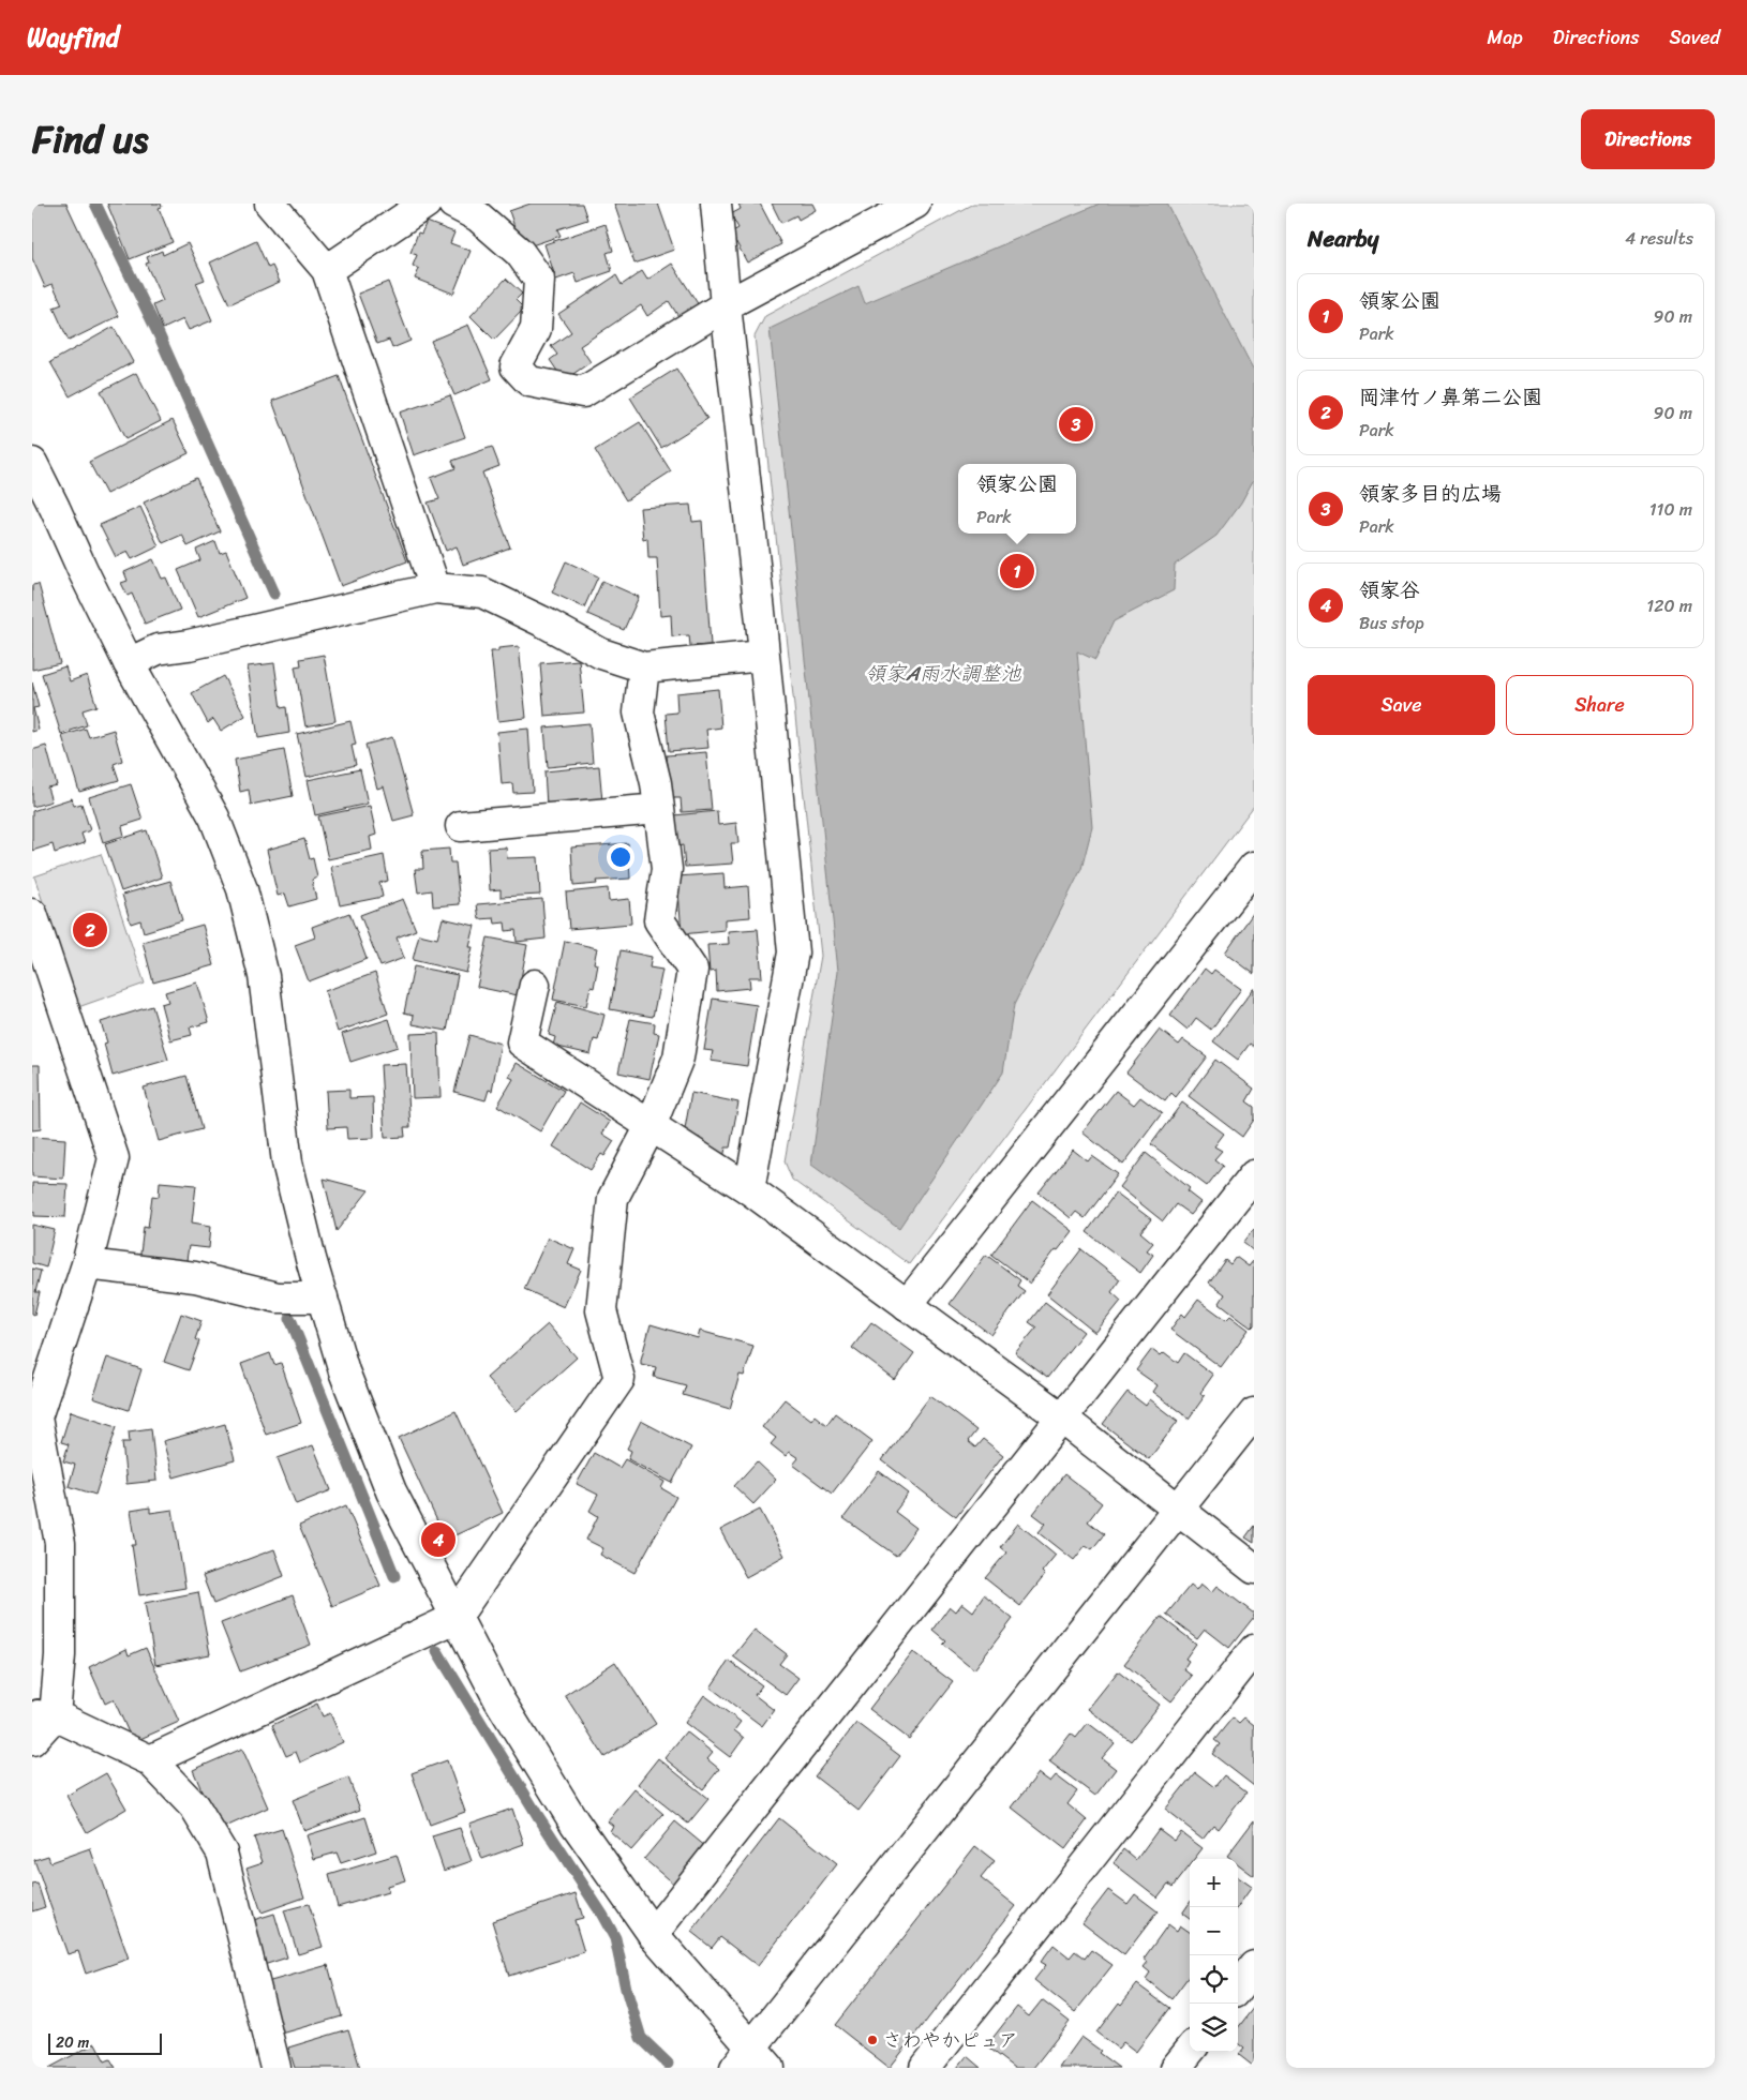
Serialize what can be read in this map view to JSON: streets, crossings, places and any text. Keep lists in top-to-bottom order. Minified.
{"water":["領家A雨水調整池"],"places":["さわやかピュア"],"scale_bar":"20 m","page":{"header":"Wayfind","nav":["Map","Directions","Saved"],"title":"Find us","buttons":["Directions",["Save","Share"]],"heading":["Nearby","4 results"],"list":[{"mark":"1","name":"領家公園","note":"Park","value":"90 m"},{"mark":"2","name":"岡津竹ノ鼻第二公園","note":"Park","value":"90 m"},{"mark":"3","name":"領家多目的広場","note":"Park","value":"110 m"},{"mark":"4","name":"領家谷","note":"Bus stop","value":"120 m"}],"pins":["3","1","2","4"],"popup":["領家公園","Park"],"map_buttons":["+","−"],"scale":"20 m"}}
